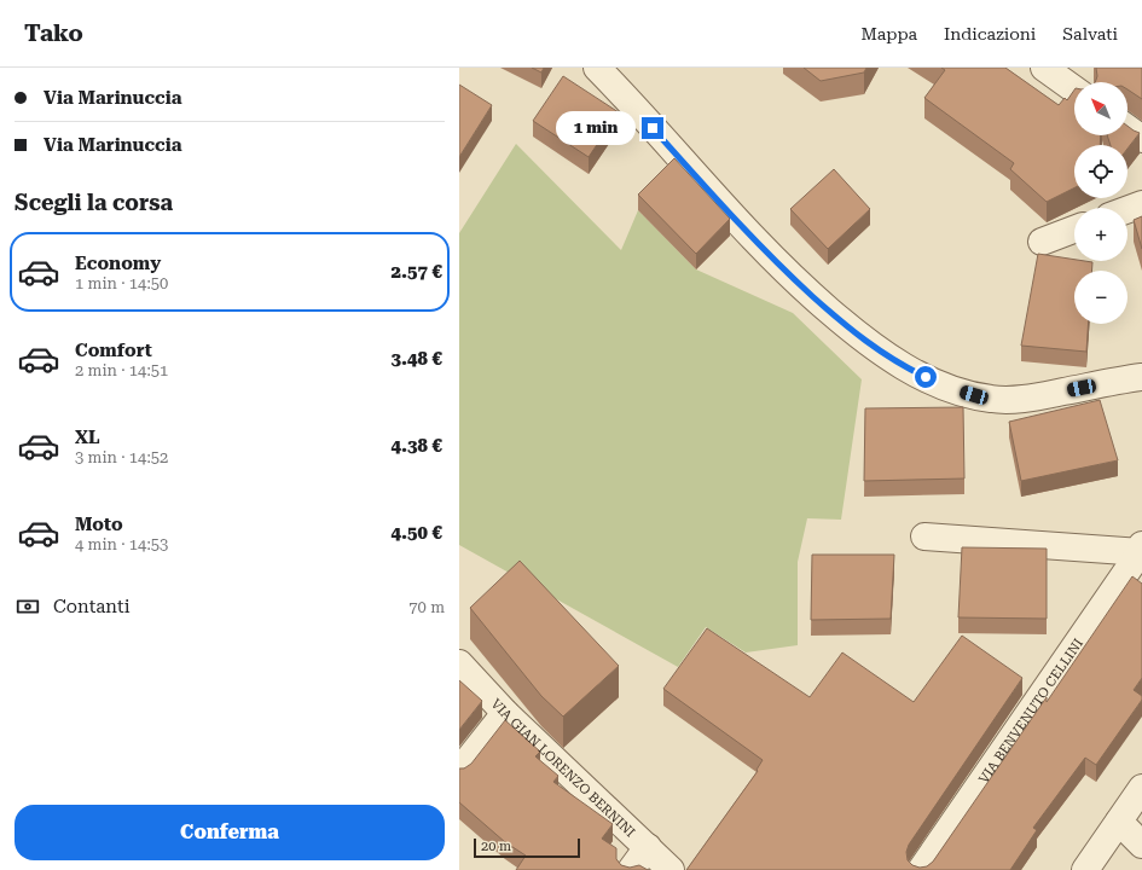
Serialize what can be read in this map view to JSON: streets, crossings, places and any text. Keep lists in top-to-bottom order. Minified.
{"streets":{"street":["VIA BENVENUTO CELLINI","VIA GIAN LORENZO BERNINI"]},"scale_bar":"20 m","north":"top left","page":{"header":"Tako","nav":["Mappa","Indicazioni","Salvati"],"banner":["Via Marinuccia","Via Marinuccia"],"map_buttons":["+","−"],"bubble":"1 min","heading":"Scegli la corsa","list":[{"name":"Economy","note":"1 min · 14:50","value":"2.57 €"},{"name":"Comfort","note":"2 min · 14:51","value":"3.48 €"},{"name":"XL","note":"3 min · 14:52","value":"4.38 €"},{"name":"Moto","note":"4 min · 14:53","value":"4.50 €"}],"pay":["Contanti","70 m"],"buttons":"Conferma","scale":"20 m"}}
